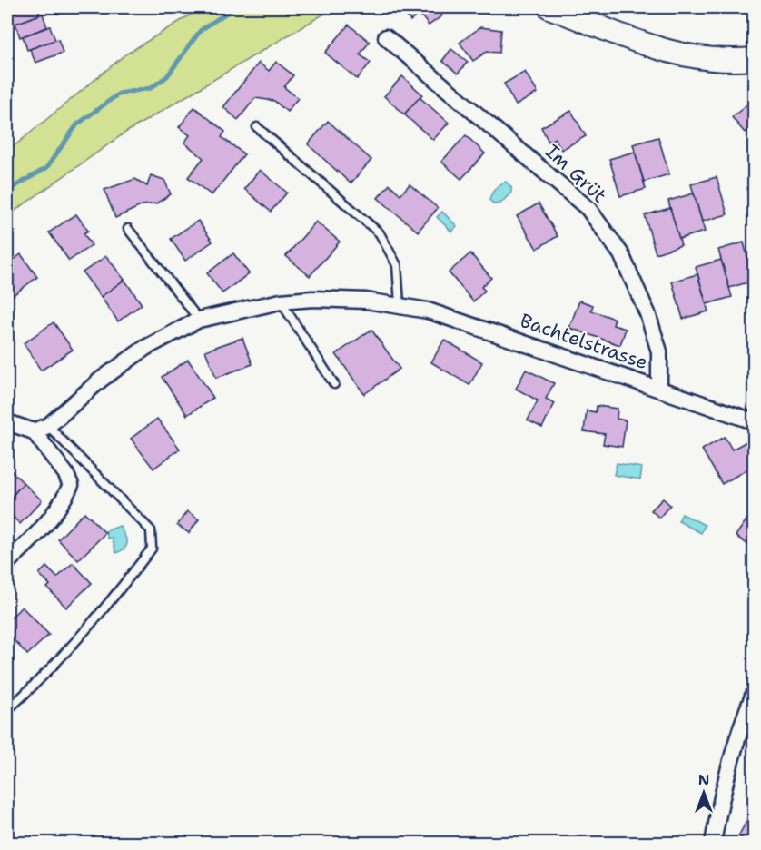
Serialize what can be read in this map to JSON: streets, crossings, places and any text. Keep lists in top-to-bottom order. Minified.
{"streets":{"street":["Im Grüt","Bachtelstrasse"]},"crossings":[["Im Grüt","Bachtelstrasse"]],"north":"top"}
